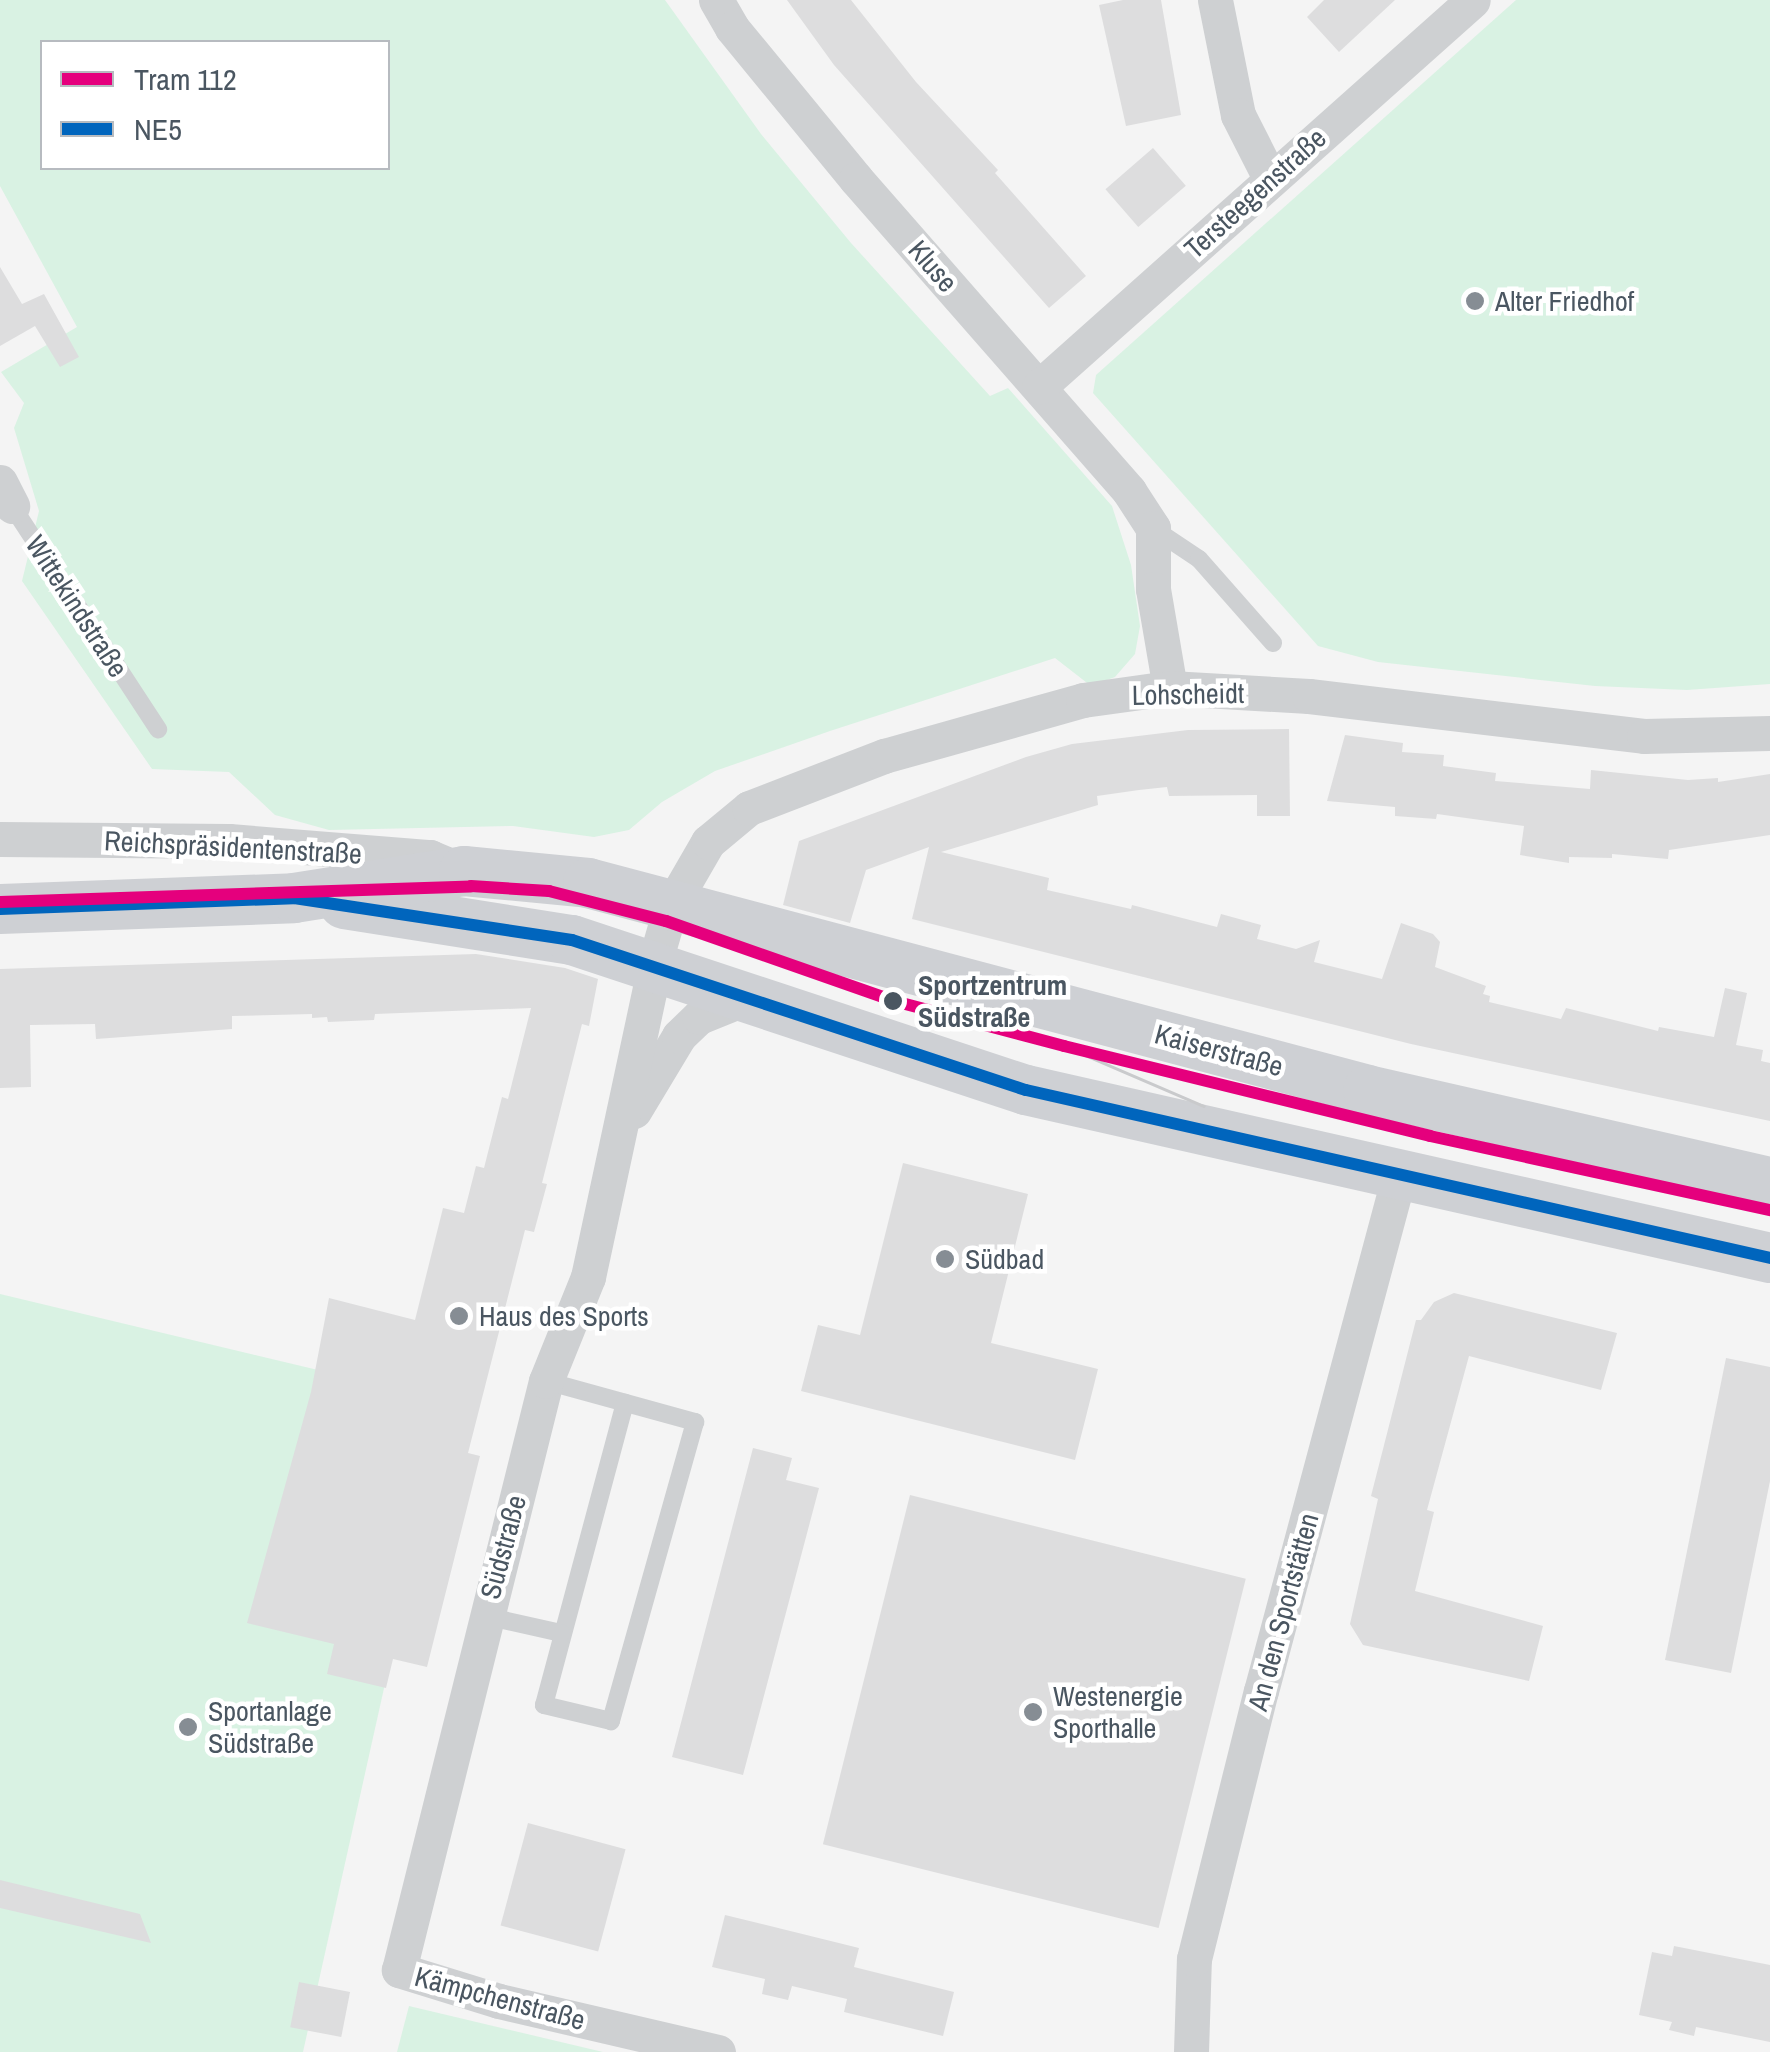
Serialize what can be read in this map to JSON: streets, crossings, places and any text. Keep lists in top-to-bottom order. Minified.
{"streets":{"main road":["Kaiserstraße"],"street":["Tersteegenstraße","Kluse","Lohscheidt","Reichspräsidentenstraße","Südstraße","An den Sportstätten","Kämpchenstraße"],"lane":["Wittekindstraße"]},"crossings":[["Tersteegenstraße","Kluse"],["Lohscheidt","Kaiserstraße"],["Lohscheidt","Südstraße"],["Reichspräsidentenstraße","Kaiserstraße"],["Kaiserstraße","Südstraße"],["Südstraße","Kämpchenstraße"]],"places":["Alter Friedhof","Sportzentrum Südstraße","Südbad","Haus des Sports","Westenergie Sporthalle","Sportanlage Südstraße"],"lines":["tram line 112","transit line NE5"],"legend":["Tram 112","NE5"]}
